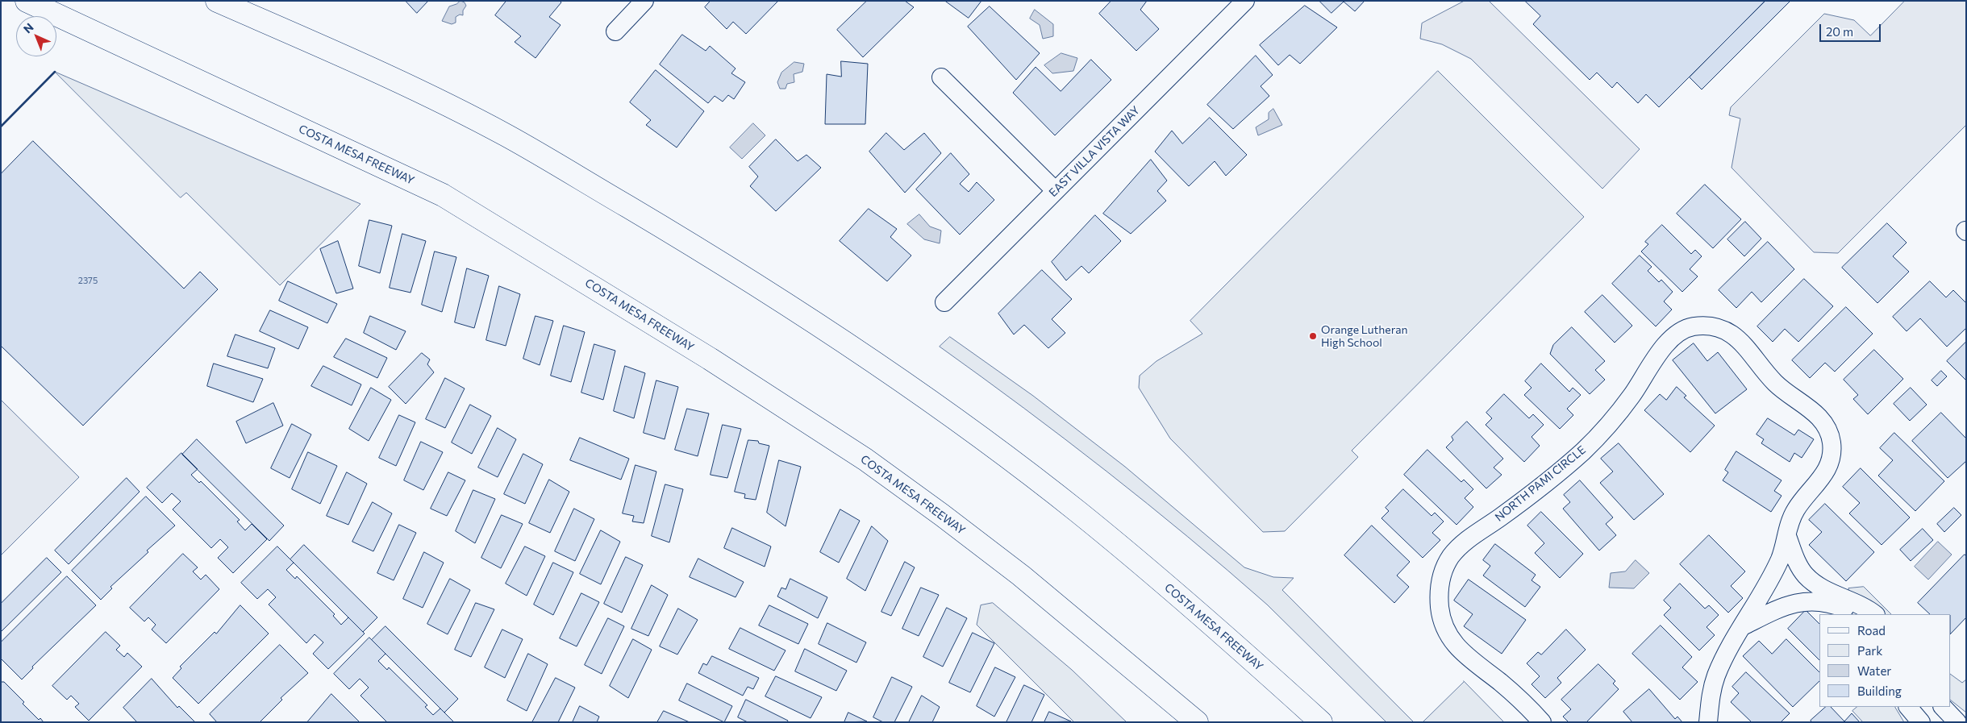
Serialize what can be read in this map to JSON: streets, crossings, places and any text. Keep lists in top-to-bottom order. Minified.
{"streets":{"highway":["COSTA MESA FREEWAY"],"street":["EAST VILLA VISTA WAY","NORTH PAMI CIRCLE"]},"places":["Orange Lutheran High School"],"house_numbers":["2375"],"legend":["Road","Park","Water","Building"],"scale_bar":"20 m","north":"top left"}
